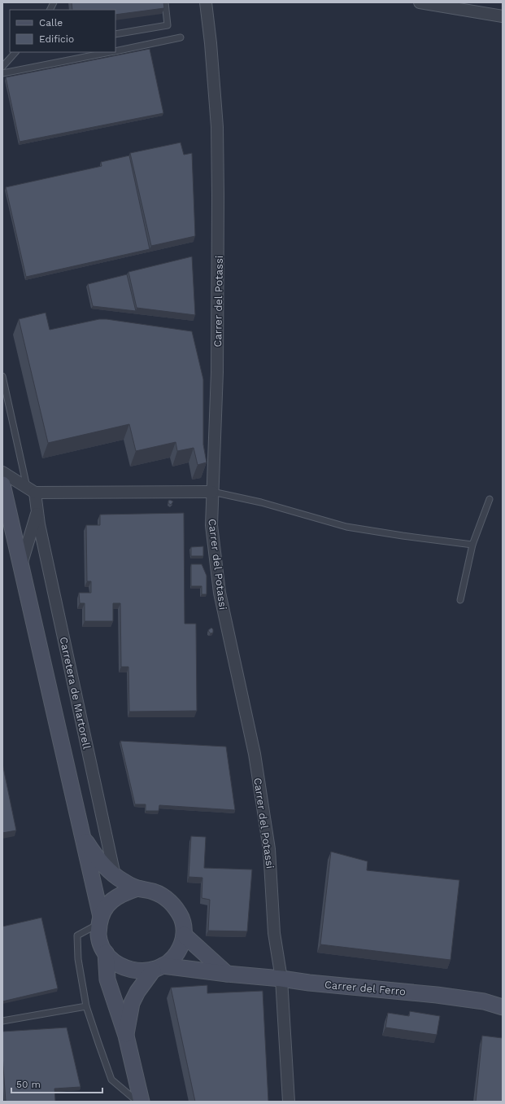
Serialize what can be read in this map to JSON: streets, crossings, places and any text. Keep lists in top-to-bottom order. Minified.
{"streets":{"main road":["Carretera de Martorell","Carrer del Ferro"],"street":["Carrer del Potassi"]},"crossings":[["Carrer del Potassi","Carrer del Ferro"],["Carretera de Martorell","Carrer del Ferro"]],"legend":["Calle","Edificio"],"scale_bar":"50 m"}
